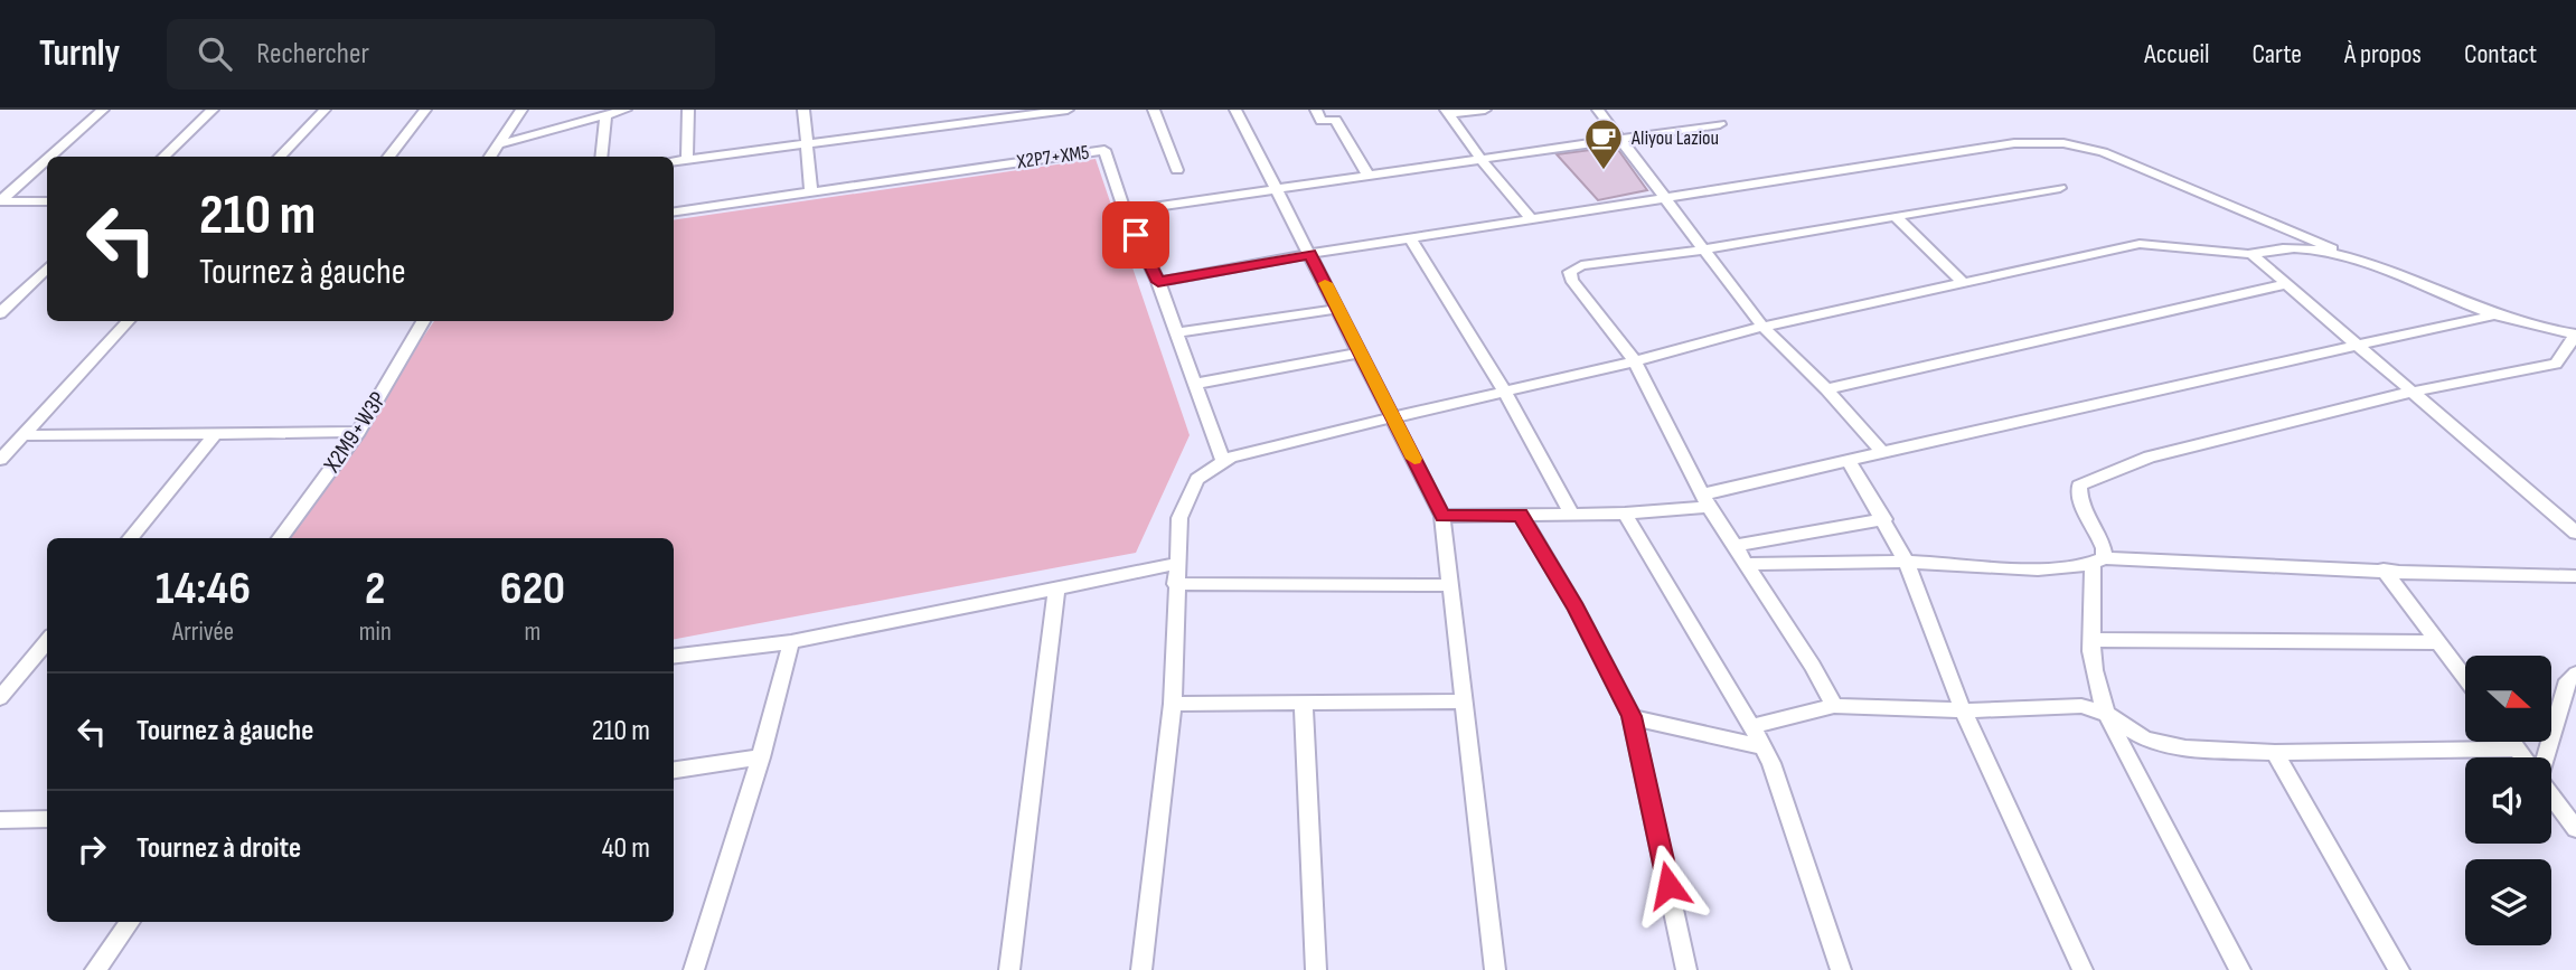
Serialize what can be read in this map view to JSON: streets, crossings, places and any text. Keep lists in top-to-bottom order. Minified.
{"streets":{"street":["X2P7+XM5","X2M9+W3P"]},"places":{"cafe":["Aliyou Laziou"]},"north":"right","page":{"header":"Turnly","search":"Rechercher","nav":["Accueil","Carte","À propos","Contact"],"turn":["210 m","Tournez à gauche"],"eta":["14:46","Arrivée","2","min","620","m"],"list":[{"name":"Tournez à gauche","value":"210 m"},{"name":"Tournez à droite","value":"40 m"}]}}
